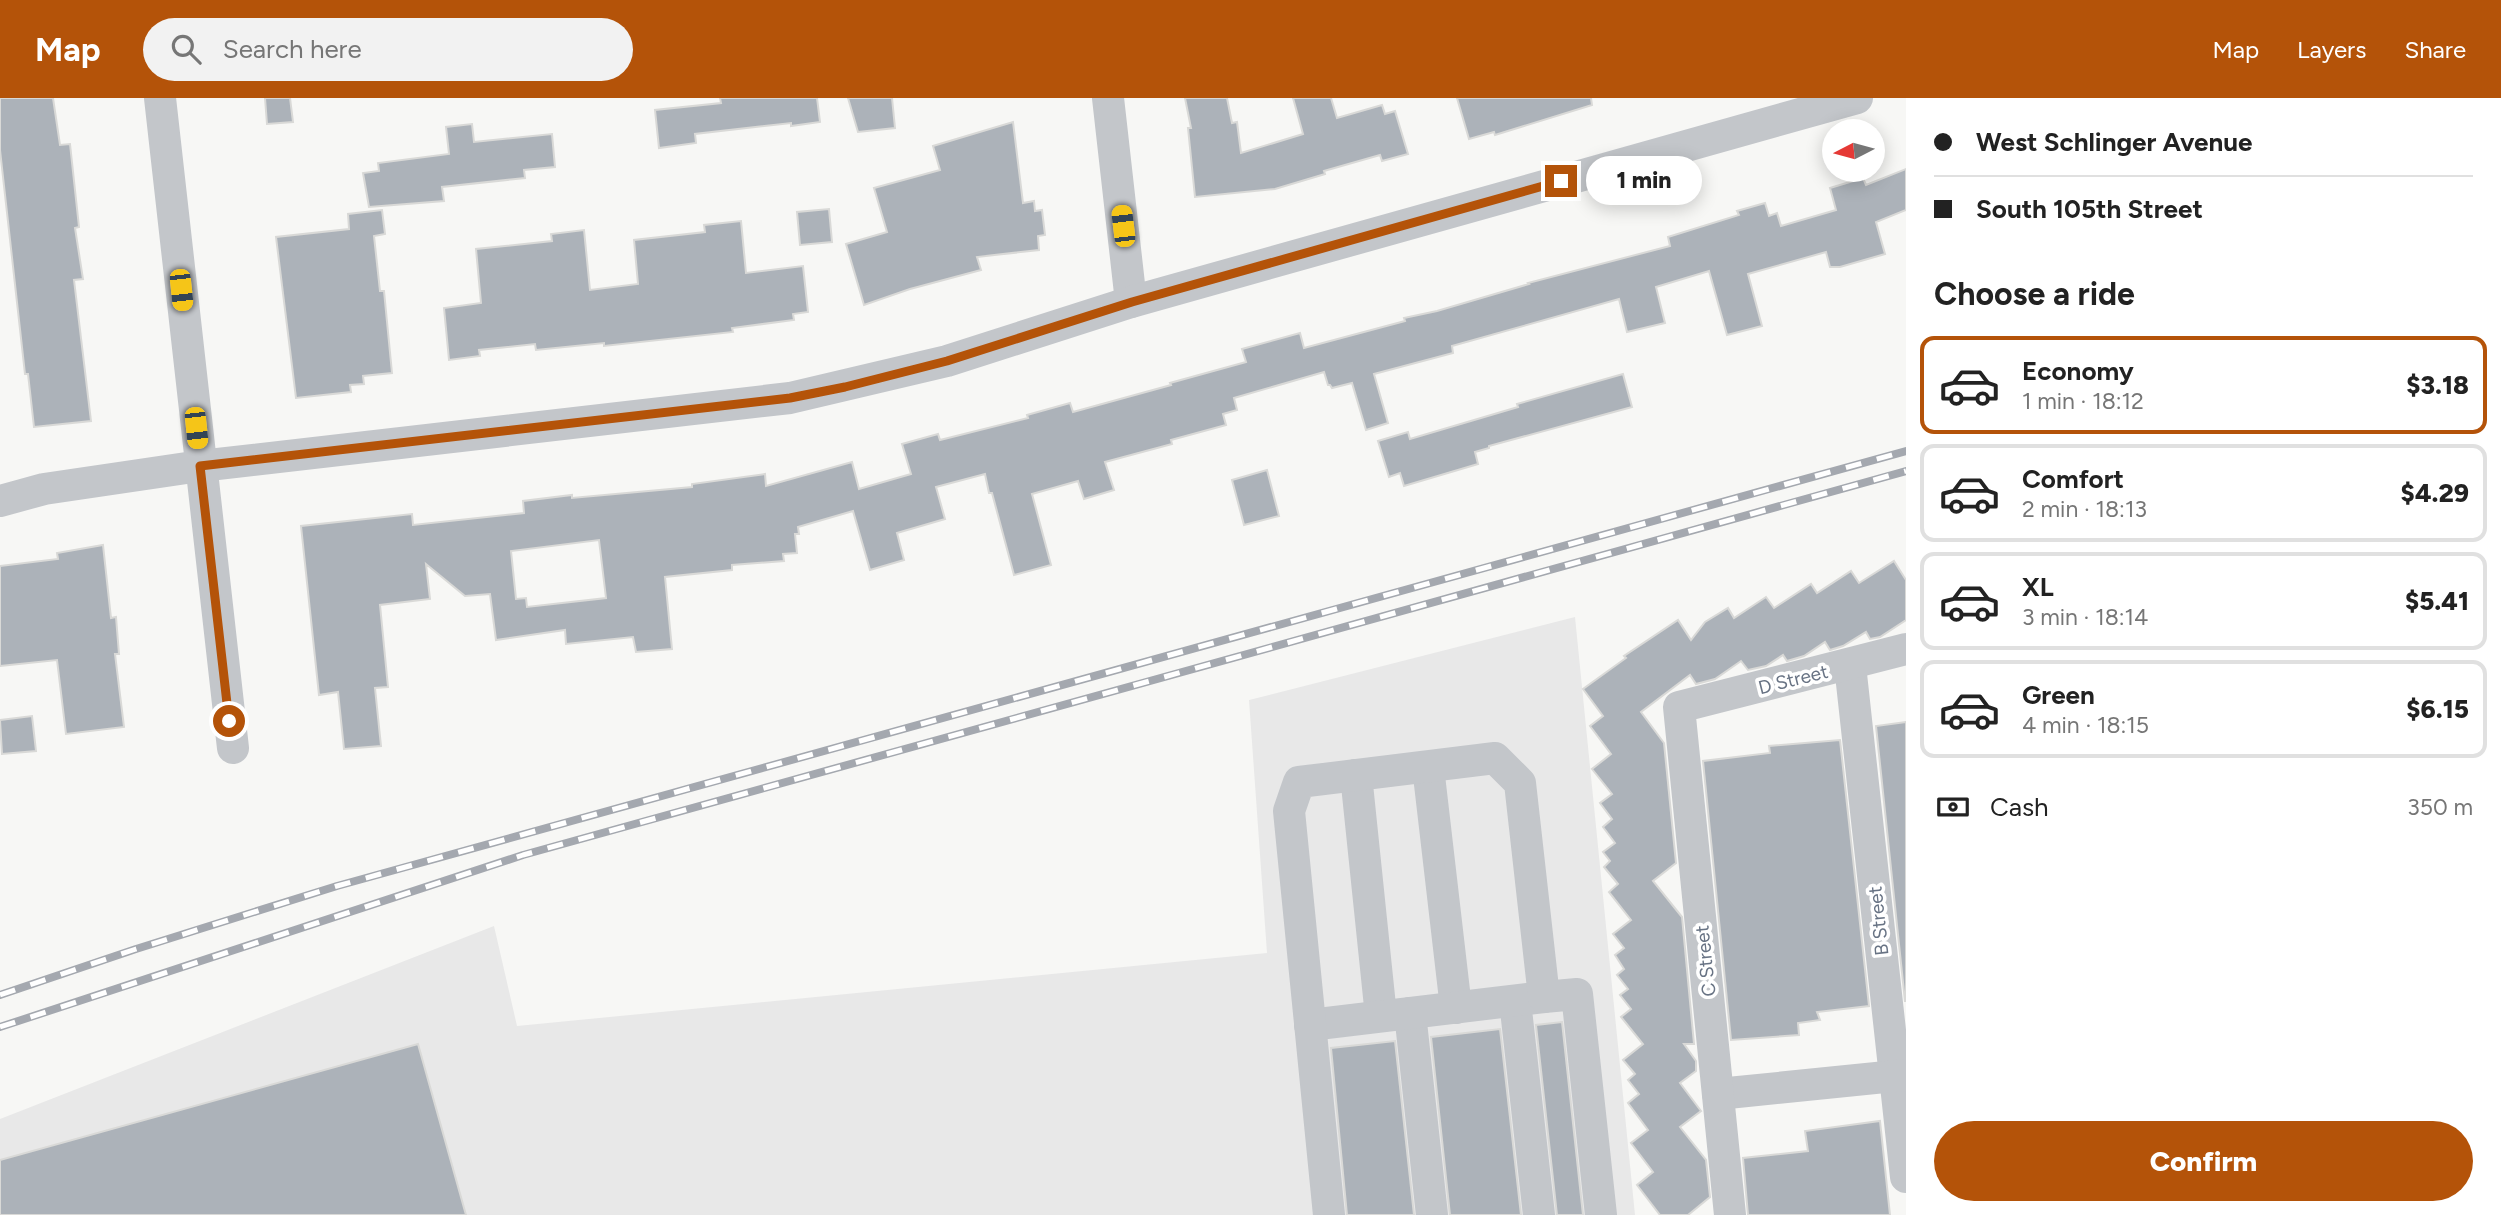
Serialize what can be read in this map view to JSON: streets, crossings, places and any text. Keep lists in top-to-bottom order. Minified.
{"streets":{"street":["D Street","B Street","C Street"]},"crossings":[["D Street","B Street"],["D Street","C Street"]],"north":"left","page":{"header":"Map","search":"Search here","nav":["Map","Layers","Share"],"banner":["West Schlinger Avenue","South 105th Street"],"bubble":"1 min","heading":"Choose a ride","list":[{"name":"Economy","note":"1 min · 18:12","value":"$3.18"},{"name":"Comfort","note":"2 min · 18:13","value":"$4.29"},{"name":"XL","note":"3 min · 18:14","value":"$5.41"},{"name":"Green","note":"4 min · 18:15","value":"$6.15"}],"pay":["Cash","350 m"],"buttons":"Confirm"}}
